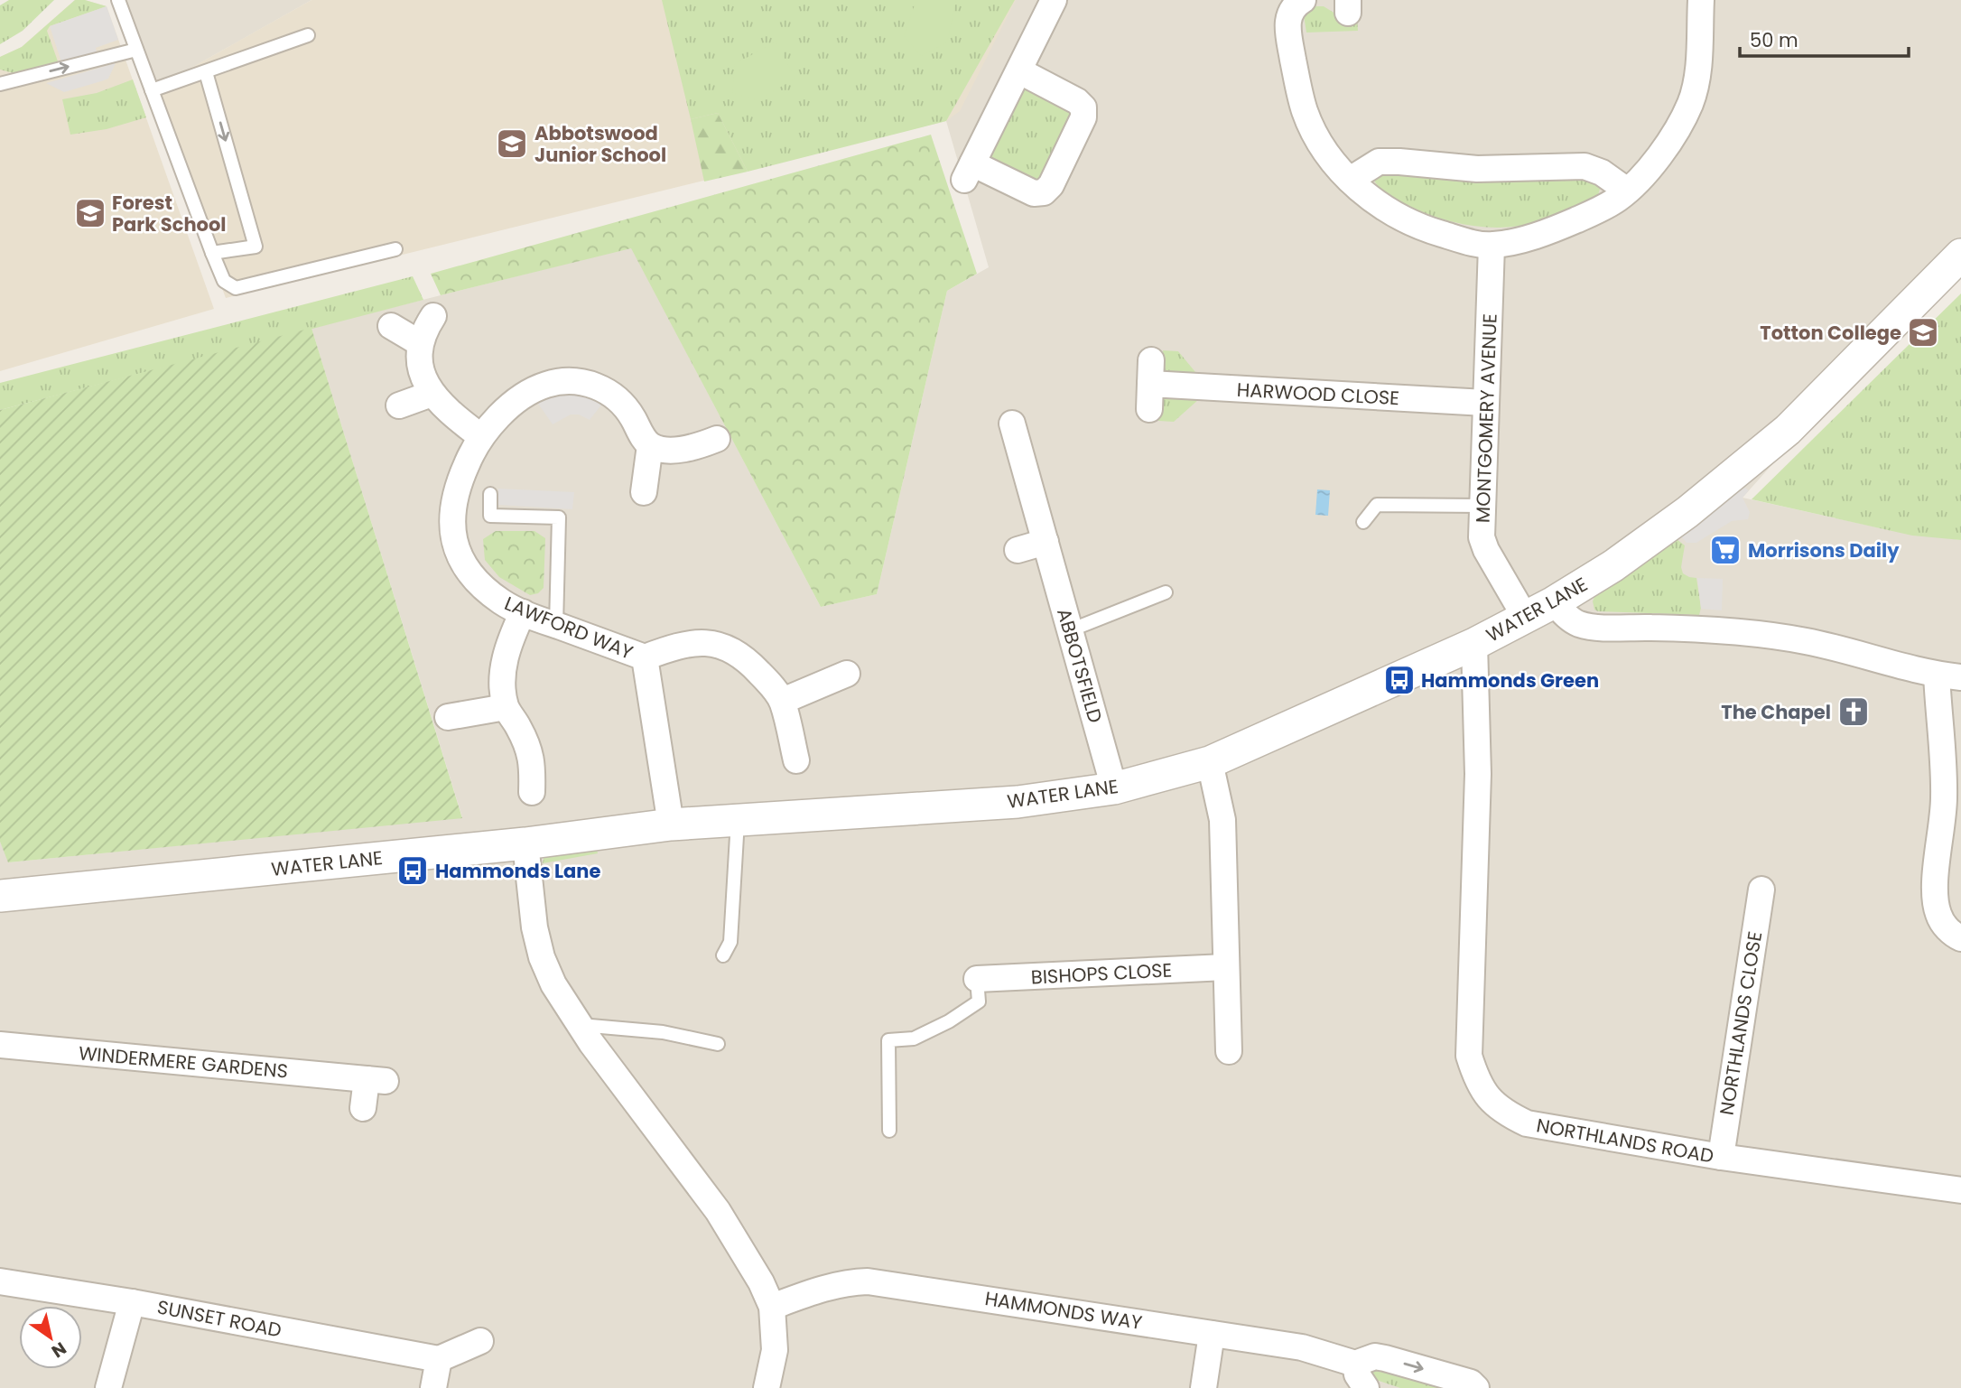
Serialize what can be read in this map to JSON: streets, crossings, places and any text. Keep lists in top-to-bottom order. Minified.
{"streets":{"street":["HARWOOD CLOSE","MONTGOMERY AVENUE","WATER LANE","LAWFORD WAY","ABBOTSFIELD","BISHOPS CLOSE","NORTHLANDS CLOSE","WINDERMERE GARDENS","NORTHLANDS ROAD","HAMMONDS WAY","SUNSET ROAD"]},"crossings":[["HARWOOD CLOSE","MONTGOMERY AVENUE"],["MONTGOMERY AVENUE","WATER LANE"],["WATER LANE","LAWFORD WAY"],["WATER LANE","ABBOTSFIELD"],["WATER LANE","NORTHLANDS ROAD"],["NORTHLANDS CLOSE","NORTHLANDS ROAD"]],"places":{"school or university":["Abbotswood Junior School","Forest Park School","Totton College"],"supermarket":["Morrisons Daily"],"bus stop":["Hammonds Green","Hammonds Lane"],"church":["The Chapel"]},"scale_bar":"50 m","north":"bottom right"}
